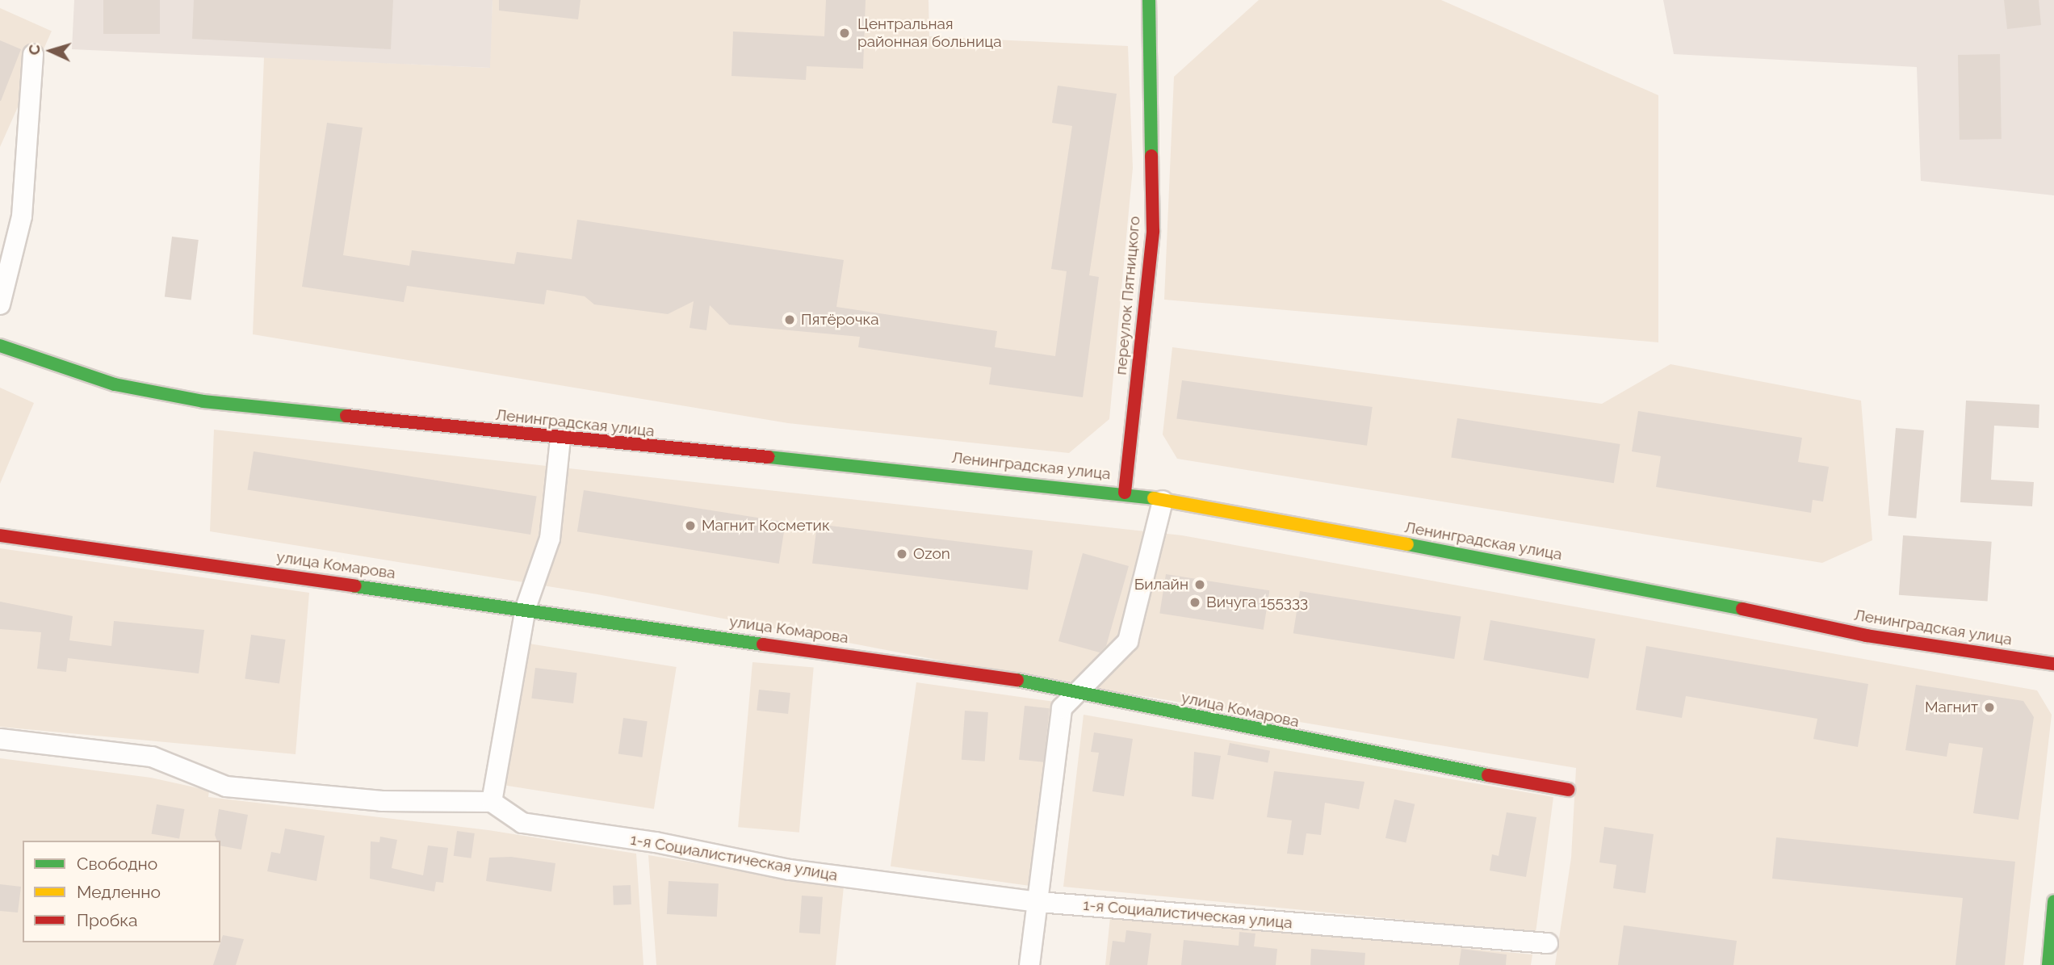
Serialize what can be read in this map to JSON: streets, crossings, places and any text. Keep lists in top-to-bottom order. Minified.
{"streets":{"main road":["переулок Пятницкого","Ленинградская улица","улица Комарова"],"street":["1-я Социалистическая улица"]},"crossings":[["переулок Пятницкого","Ленинградская улица"]],"places":["Центральная районная больница","Пятёрочка","Магнит Косметик","Ozon","Билайн","Вичуга 155333","Магнит"],"legend":["Свободно","Медленно","Пробка"],"north":"left"}
